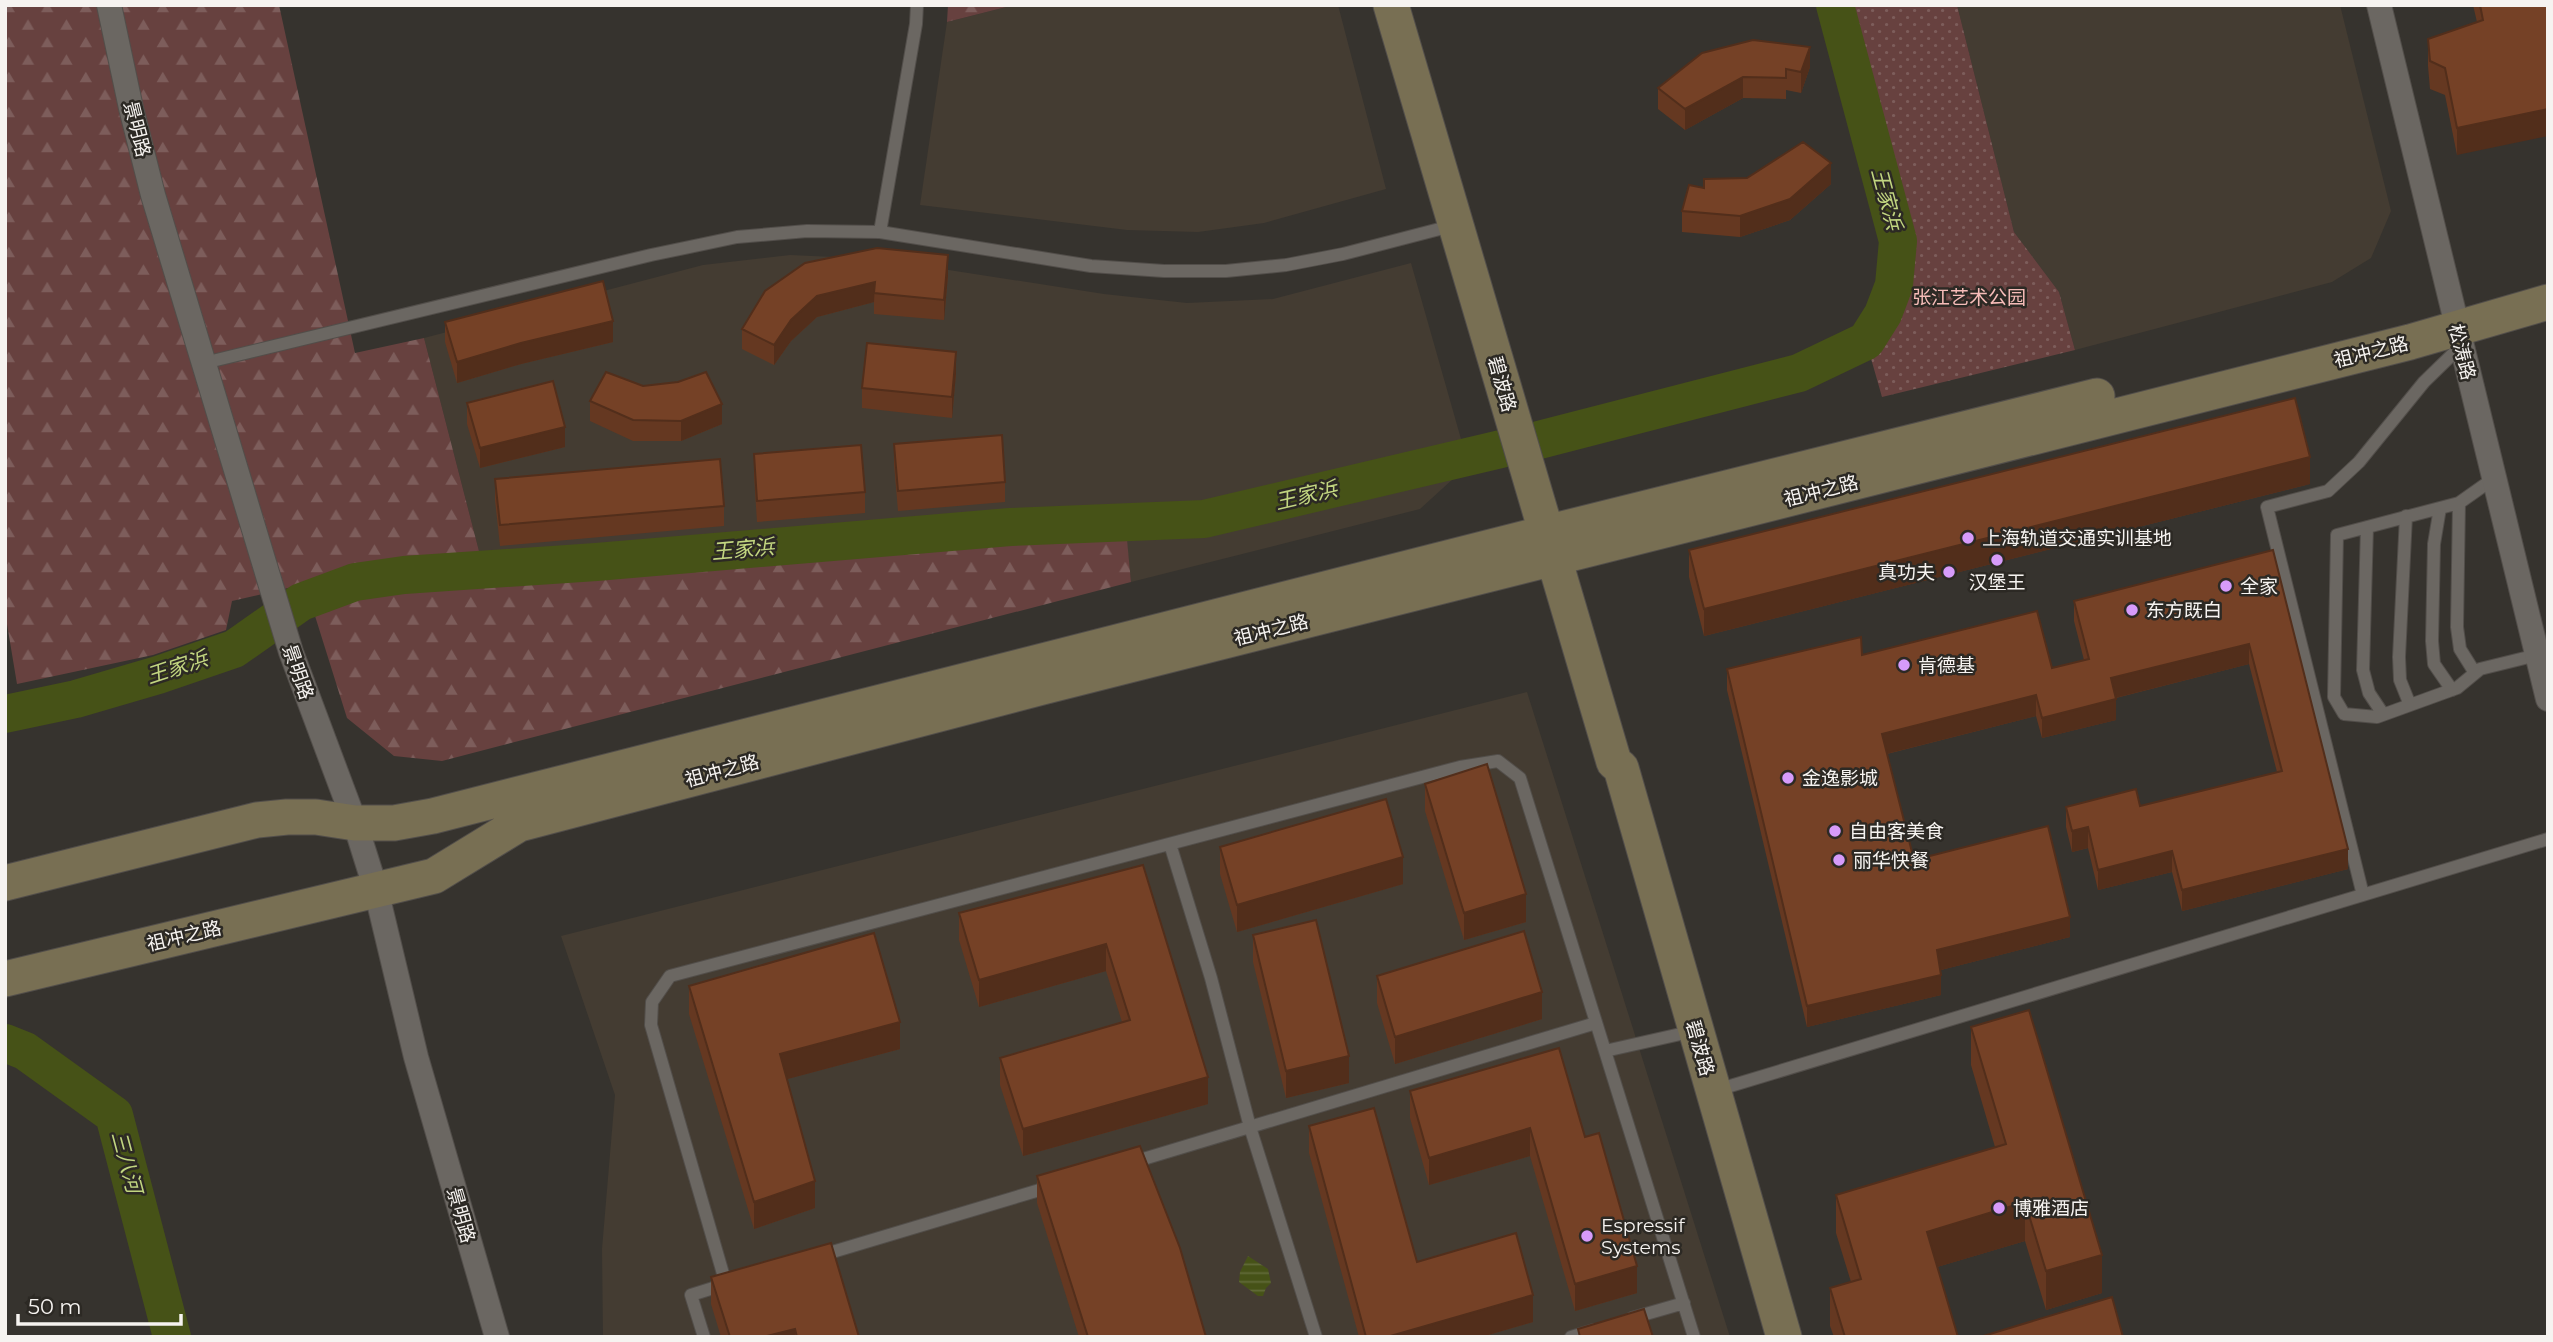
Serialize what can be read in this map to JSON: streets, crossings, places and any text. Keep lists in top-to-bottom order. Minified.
{"streets":{"main road":["祖冲之路","碧波路"],"street":["景明路","松涛路"]},"crossings":[["景明路","祖冲之路"],["祖冲之路","松涛路"],["祖冲之路","碧波路"]],"water":["王家浜","三八河"],"parks":["张江艺术公园"],"places":["上海轨道交通实训基地","汉堡王","真功夫","全家","东方既白","肯德基","金逸影城","自由客美食","丽华快餐","博雅酒店","Espressif Systems"],"scale_bar":"50 m"}
